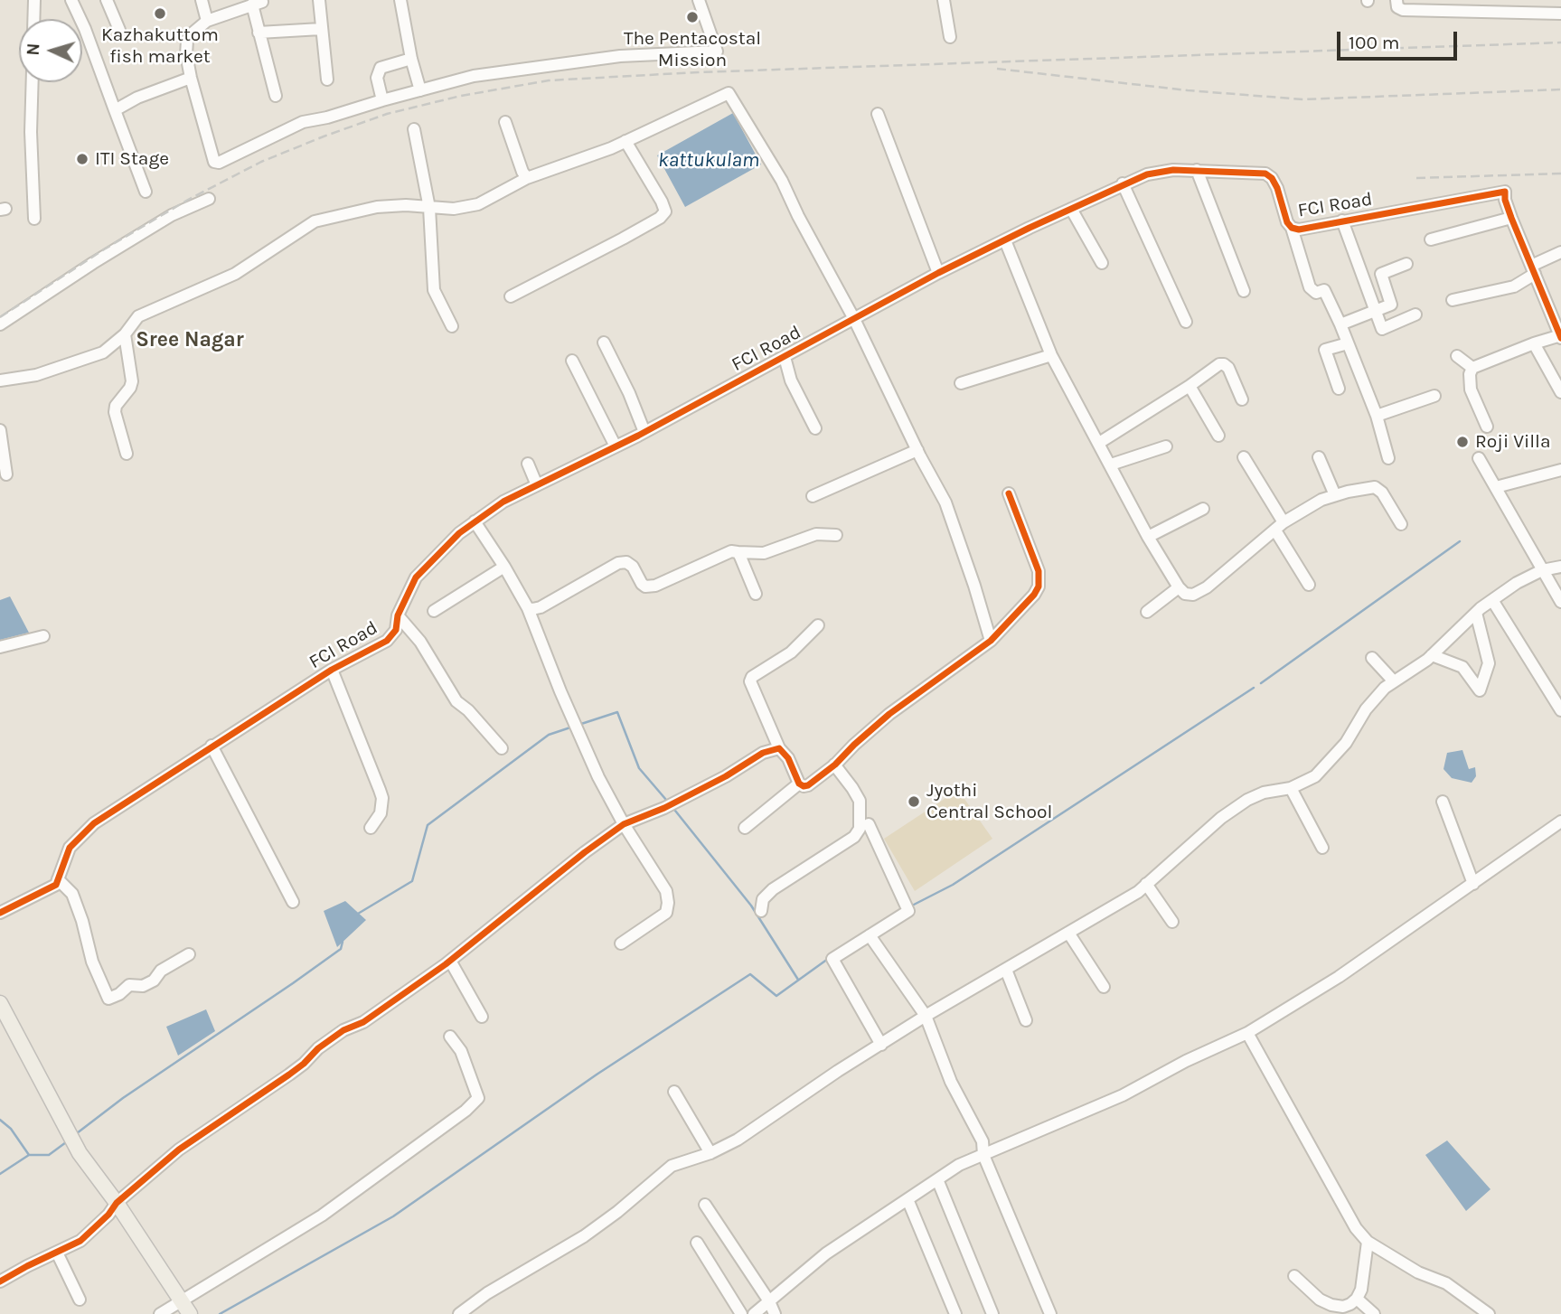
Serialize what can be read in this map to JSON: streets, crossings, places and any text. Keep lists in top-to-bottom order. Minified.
{"streets":{"street":["FCI Road"]},"districts":["Sree Nagar"],"water":["kattukulam"],"places":["Kazhakuttom fish market","The Pentacostal Mission","ITI Stage","Roji Villa","Jyothi Central School"],"scale_bar":"100 m","north":"left"}
